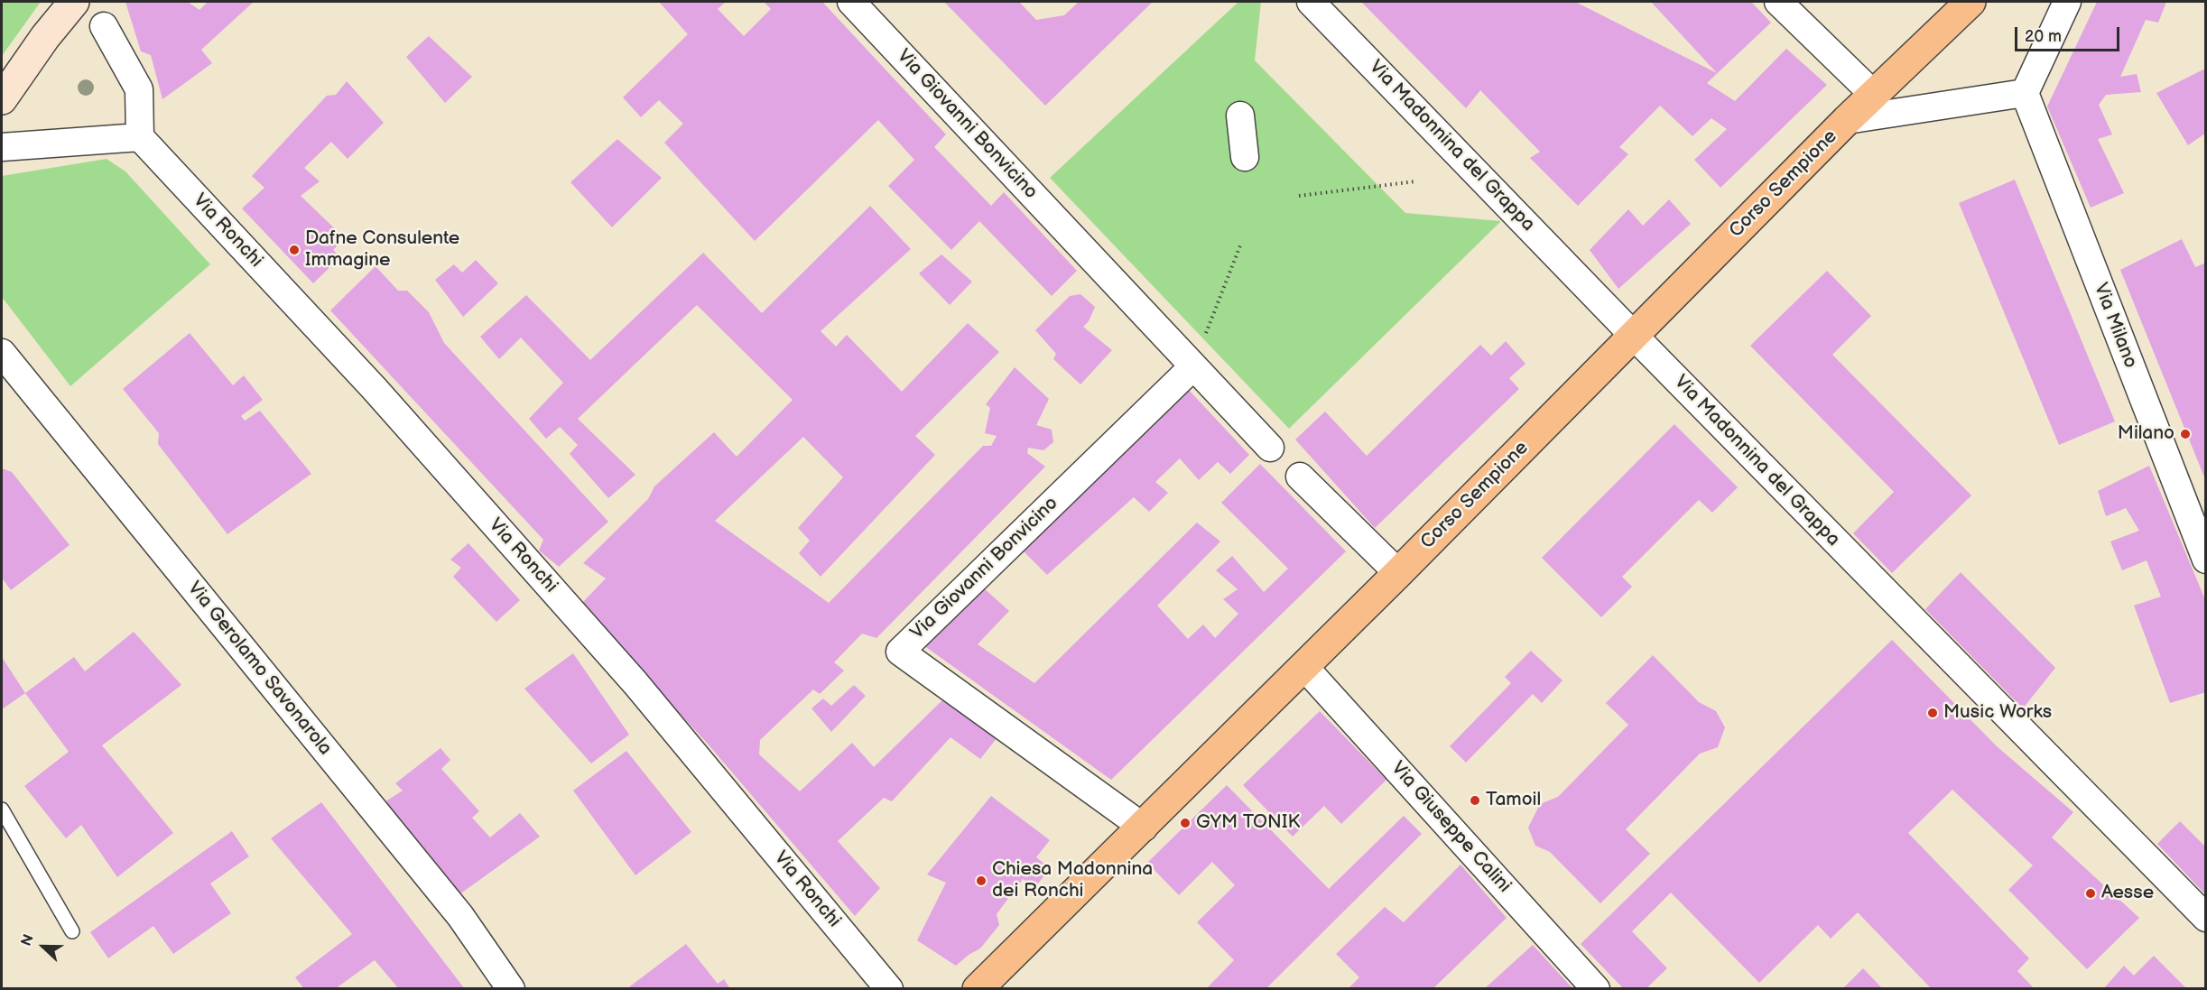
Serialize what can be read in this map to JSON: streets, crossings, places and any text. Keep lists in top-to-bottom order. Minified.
{"streets":{"main road":["Corso Sempione"],"street":["Via Giovanni Bonvicino","Via Madonnina del Grappa","Via Ronchi","Via Milano","Via Gerolamo Savonarola","Via Giuseppe Calini"]},"crossings":[["Via Giovanni Bonvicino","Corso Sempione"],["Via Madonnina del Grappa","Corso Sempione"],["Corso Sempione","Via Giuseppe Calini"]],"places":["Dafne Consulente Immagine","Milano","Music Works","Tamoil","GYM TONIK","Chiesa Madonnina dei Ronchi","Aesse"],"scale_bar":"20 m","north":"left"}
